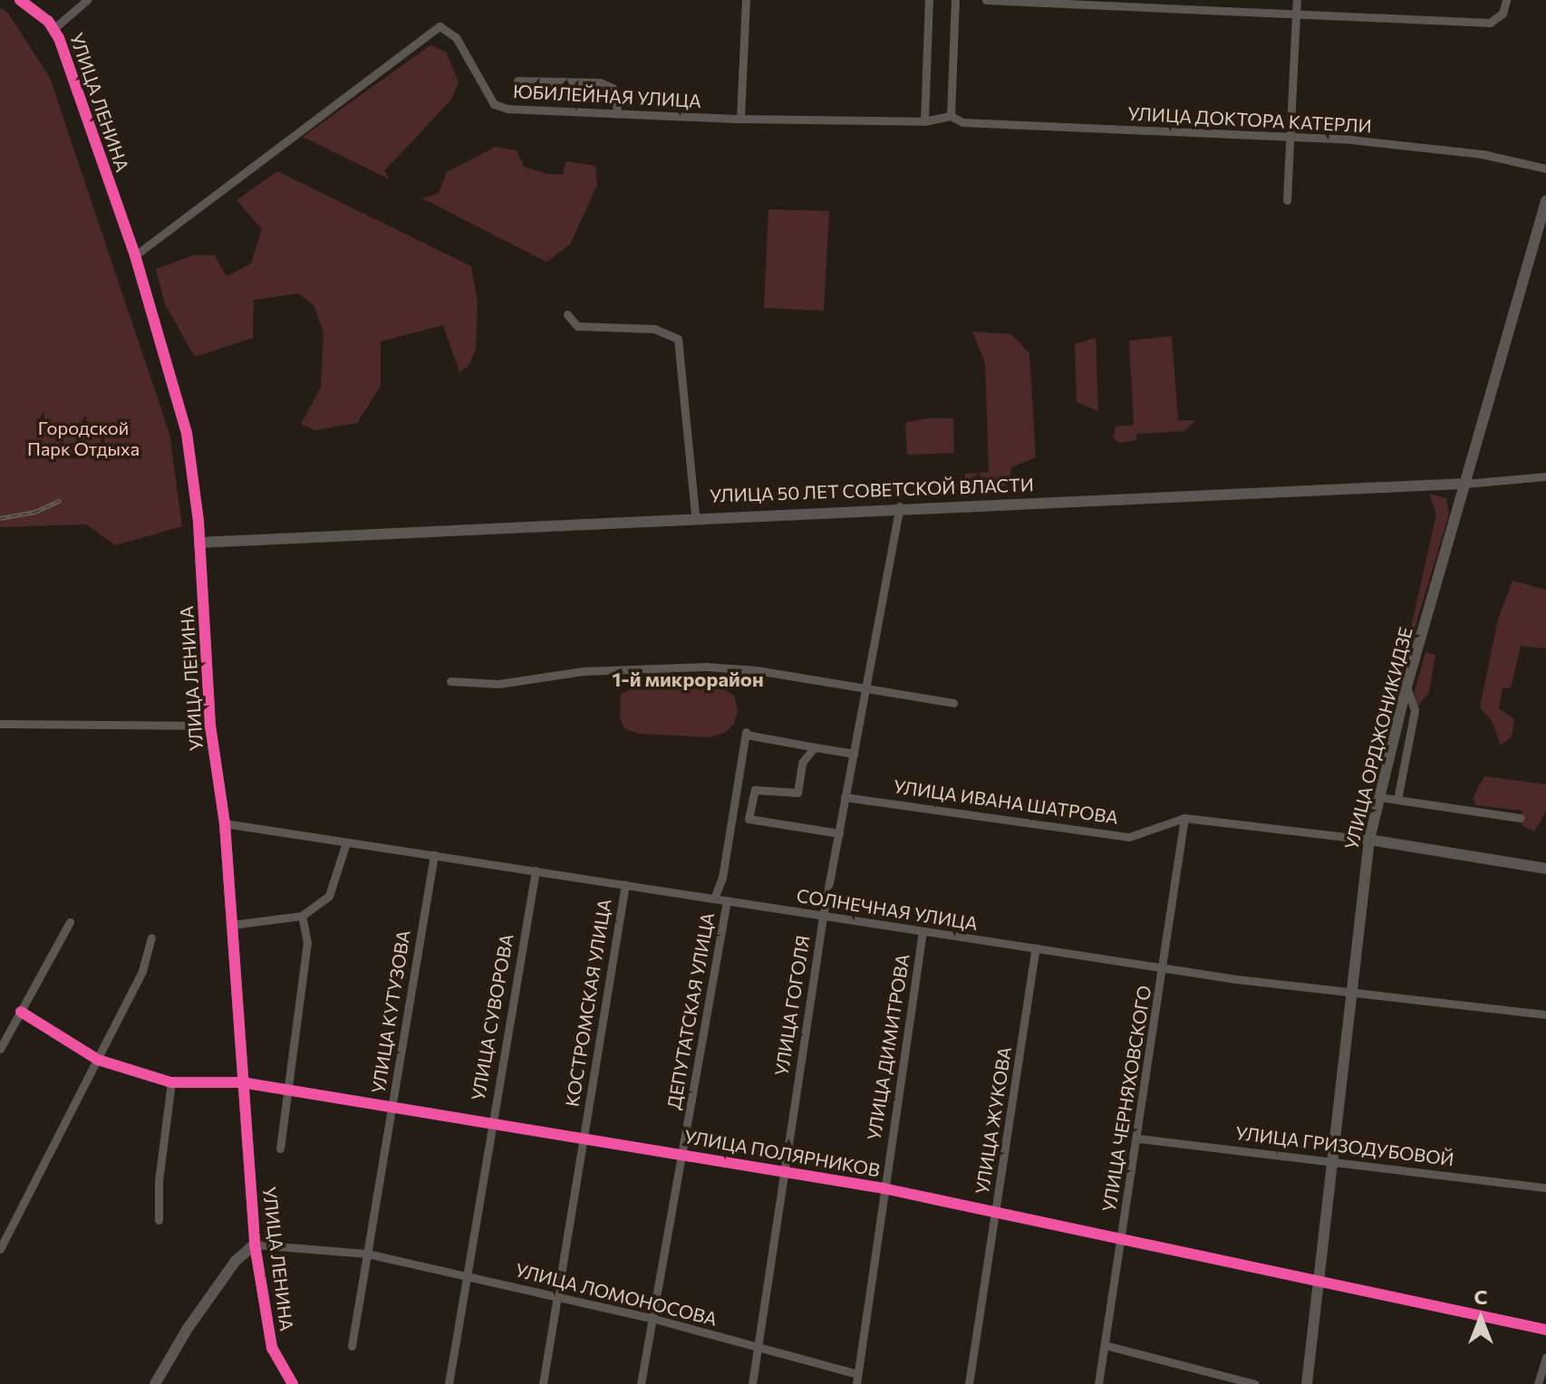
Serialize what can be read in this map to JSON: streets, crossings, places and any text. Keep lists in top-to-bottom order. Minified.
{"streets":{"street":["ЮБИЛЕЙНАЯ УЛИЦА","УЛИЦА ЛЕНИНА","УЛИЦА ДОКТОРА КАТЕРЛИ","УЛИЦА 50 ЛЕТ СОВЕТСКОЙ ВЛАСТИ","УЛИЦА ОРДЖОНИКИДЗЕ","УЛИЦА ИВАНА ШАТРОВА","СОЛНЕЧНАЯ УЛИЦА","КОСТРОМСКАЯ УЛИЦА","УЛИЦА ГОГОЛЯ","ДЕПУТАТСКАЯ УЛИЦА","УЛИЦА КУТУЗОВА","УЛИЦА СУВОРОВА","УЛИЦА ДИМИТРОВА","УЛИЦА ЧЕРНЯХОВСКОГО","УЛИЦА ЖУКОВА","УЛИЦА ГРИЗОДУБОВОЙ","УЛИЦА ПОЛЯРНИКОВ","УЛИЦА ЛОМОНОСОВА"]},"crossings":[["ЮБИЛЕЙНАЯ УЛИЦА","УЛИЦА ЛЕНИНА"],["ЮБИЛЕЙНАЯ УЛИЦА","УЛИЦА ДОКТОРА КАТЕРЛИ"],["УЛИЦА ЛЕНИНА","УЛИЦА 50 ЛЕТ СОВЕТСКОЙ ВЛАСТИ"],["УЛИЦА ЛЕНИНА","СОЛНЕЧНАЯ УЛИЦА"],["УЛИЦА ЛЕНИНА","УЛИЦА ПОЛЯРНИКОВ"],["УЛИЦА ЛЕНИНА","УЛИЦА ЛОМОНОСОВА"],["УЛИЦА 50 ЛЕТ СОВЕТСКОЙ ВЛАСТИ","УЛИЦА ОРДЖОНИКИДЗЕ"],["УЛИЦА 50 ЛЕТ СОВЕТСКОЙ ВЛАСТИ","УЛИЦА ГОГОЛЯ"],["УЛИЦА ОРДЖОНИКИДЗЕ","УЛИЦА ИВАНА ШАТРОВА"],["УЛИЦА ОРДЖОНИКИДЗЕ","СОЛНЕЧНАЯ УЛИЦА"],["УЛИЦА ОРДЖОНИКИДЗЕ","УЛИЦА ГРИЗОДУБОВОЙ"],["УЛИЦА ОРДЖОНИКИДЗЕ","УЛИЦА ПОЛЯРНИКОВ"],["УЛИЦА ИВАНА ШАТРОВА","УЛИЦА ГОГОЛЯ"],["УЛИЦА ИВАНА ШАТРОВА","УЛИЦА ЧЕРНЯХОВСКОГО"],["СОЛНЕЧНАЯ УЛИЦА","КОСТРОМСКАЯ УЛИЦА"],["СОЛНЕЧНАЯ УЛИЦА","УЛИЦА ГОГОЛЯ"],["СОЛНЕЧНАЯ УЛИЦА","ДЕПУТАТСКАЯ УЛИЦА"],["СОЛНЕЧНАЯ УЛИЦА","УЛИЦА КУТУЗОВА"],["СОЛНЕЧНАЯ УЛИЦА","УЛИЦА СУВОРОВА"],["СОЛНЕЧНАЯ УЛИЦА","УЛИЦА ДИМИТРОВА"],["СОЛНЕЧНАЯ УЛИЦА","УЛИЦА ЧЕРНЯХОВСКОГО"],["СОЛНЕЧНАЯ УЛИЦА","УЛИЦА ЖУКОВА"],["КОСТРОМСКАЯ УЛИЦА","УЛИЦА ПОЛЯРНИКОВ"],["КОСТРОМСКАЯ УЛИЦА","УЛИЦА ЛОМОНОСОВА"],["УЛИЦА ГОГОЛЯ","УЛИЦА ПОЛЯРНИКОВ"],["УЛИЦА ГОГОЛЯ","УЛИЦА ЛОМОНОСОВА"],["ДЕПУТАТСКАЯ УЛИЦА","УЛИЦА ПОЛЯРНИКОВ"],["ДЕПУТАТСКАЯ УЛИЦА","УЛИЦА ЛОМОНОСОВА"],["УЛИЦА КУТУЗОВА","УЛИЦА ПОЛЯРНИКОВ"],["УЛИЦА КУТУЗОВА","УЛИЦА ЛОМОНОСОВА"],["УЛИЦА СУВОРОВА","УЛИЦА ПОЛЯРНИКОВ"],["УЛИЦА СУВОРОВА","УЛИЦА ЛОМОНОСОВА"],["УЛИЦА ДИМИТРОВА","УЛИЦА ПОЛЯРНИКОВ"],["УЛИЦА ДИМИТРОВА","УЛИЦА ЛОМОНОСОВА"],["УЛИЦА ЧЕРНЯХОВСКОГО","УЛИЦА ГРИЗОДУБОВОЙ"],["УЛИЦА ЧЕРНЯХОВСКОГО","УЛИЦА ПОЛЯРНИКОВ"],["УЛИЦА ЖУКОВА","УЛИЦА ПОЛЯРНИКОВ"]],"districts":["1-й микрорайон"],"parks":["Городской Парк Отдыха"],"north":"top"}
